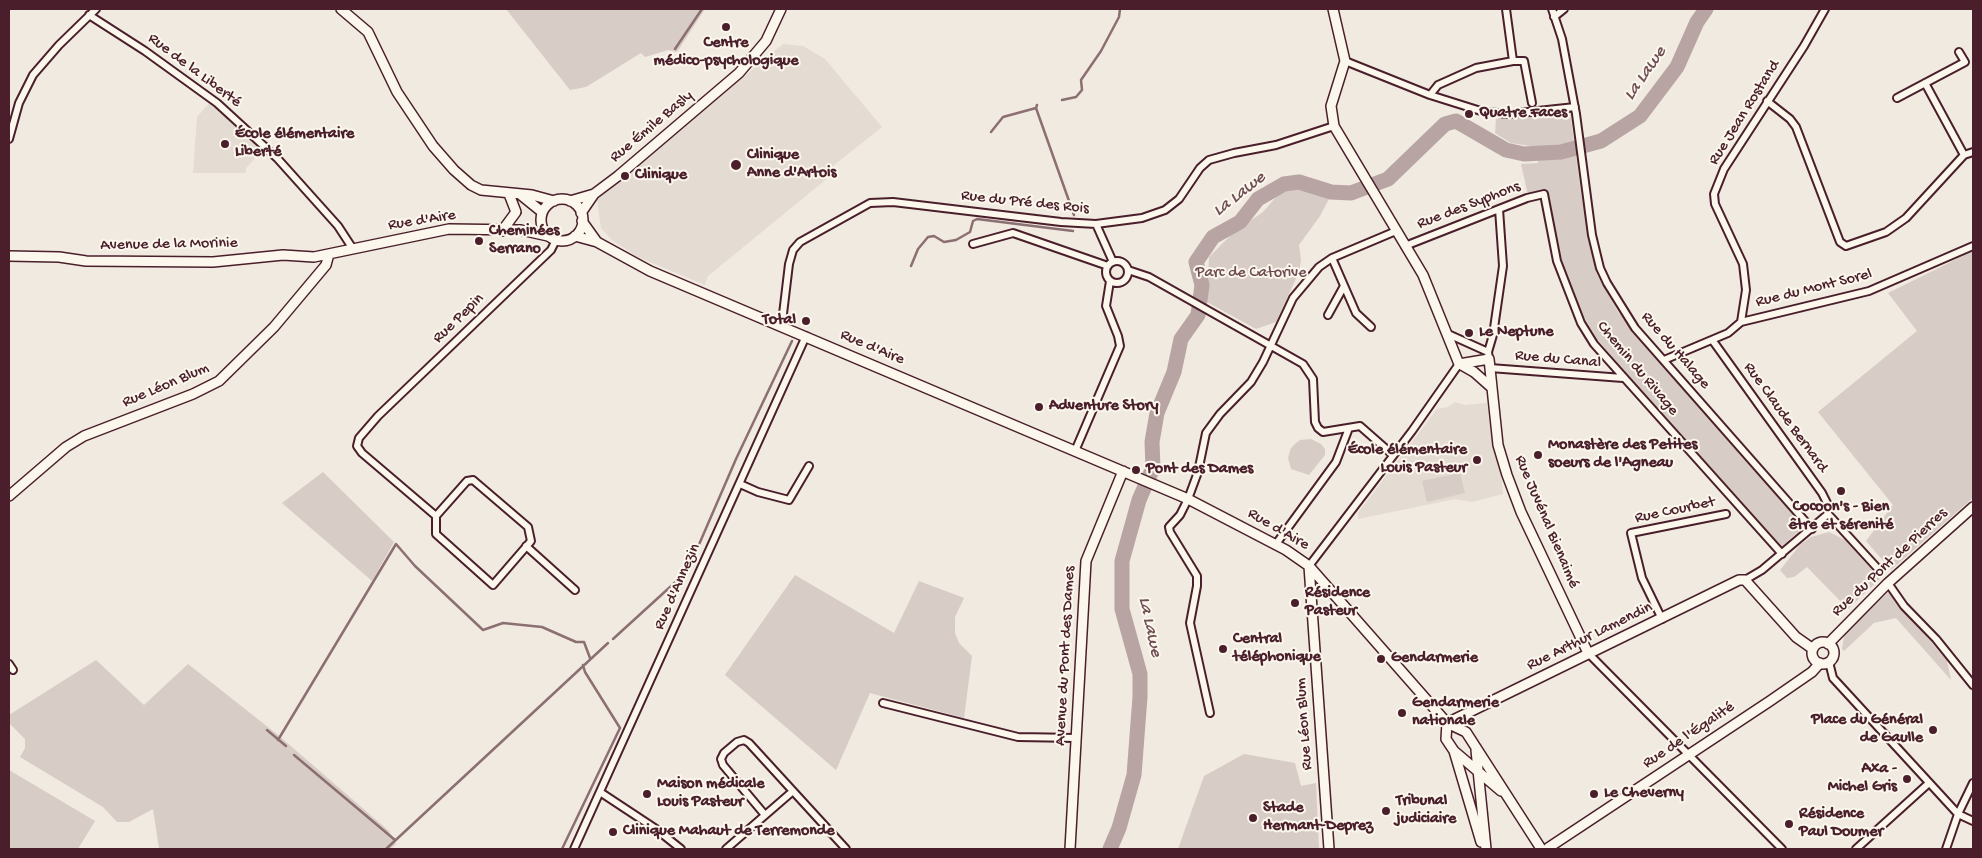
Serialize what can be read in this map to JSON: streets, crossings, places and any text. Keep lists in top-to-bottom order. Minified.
{"streets":{"street":["Rue de la Liberté","Rue Jean Rostand","Rue Émile Basly","Rue du Pré des Rois","Rue des Syphons","Rue d'Aire","Avenue de la Morinie","Rue du Mont Sorel","Rue Pepin","Rue du Halage","Rue du Canal","Chemin du Rivage","Rue Léon Blum","Rue Claude Bernard","Rue Courbet","Rue Juvénal Bienaimé","Rue du Pont de Pierres","Rue d'Annezin","Rue Arthur Lamendin","Avenue du Pont des Dames","Rue de l'Égalité"]},"crossings":[["Rue de la Liberté","Rue d'Aire"],["Rue Jean Rostand","Rue du Mont Sorel"],["Rue Émile Basly","Rue d'Aire"],["Rue Émile Basly","Rue Pepin"],["Rue du Pré des Rois","Rue d'Aire"],["Rue des Syphons","Chemin du Rivage"],["Rue d'Aire","Avenue de la Morinie"],["Rue d'Aire","Rue Pepin"],["Rue d'Aire","Rue Léon Blum"],["Rue d'Aire","Rue d'Annezin"],["Rue d'Aire","Rue Arthur Lamendin"],["Rue d'Aire","Avenue du Pont des Dames"],["Avenue de la Morinie","Rue Léon Blum"],["Rue du Mont Sorel","Rue du Halage"],["Rue du Mont Sorel","Rue Claude Bernard"],["Rue du Canal","Chemin du Rivage"],["Rue du Canal","Rue Juvénal Bienaimé"],["Rue Courbet","Rue Arthur Lamendin"],["Rue Juvénal Bienaimé","Rue Arthur Lamendin"],["Rue du Pont de Pierres","Rue de l'Égalité"]],"water":["La Lawe"],"parks":["Parc de Catorive"],"places":["Centre médico-psychologique","Quatre Faces","École élémentaire Liberté","Clinique Anne d'Artois","Clinique","Cheminées Serrano","Total","Le Neptune","Adventure Story","Monastère des Petites soeurs de l'Agneau","École élémentaire Louis Pasteur","Pont des Dames","Cocoon's - Bien être et sérenité","Résidence Pasteur","Central téléphonique","Gendarmerie","Gendarmerie nationale","Place du Général de Gaulle","Axa - Michel Gris","Maison médicale Louis Pasteur","Le Cheverny","Tribunal judiciaire","Stade Hermant-Deprez","Résidence Paul Doumer","Clinique Mahaut de Terremonde"]}
